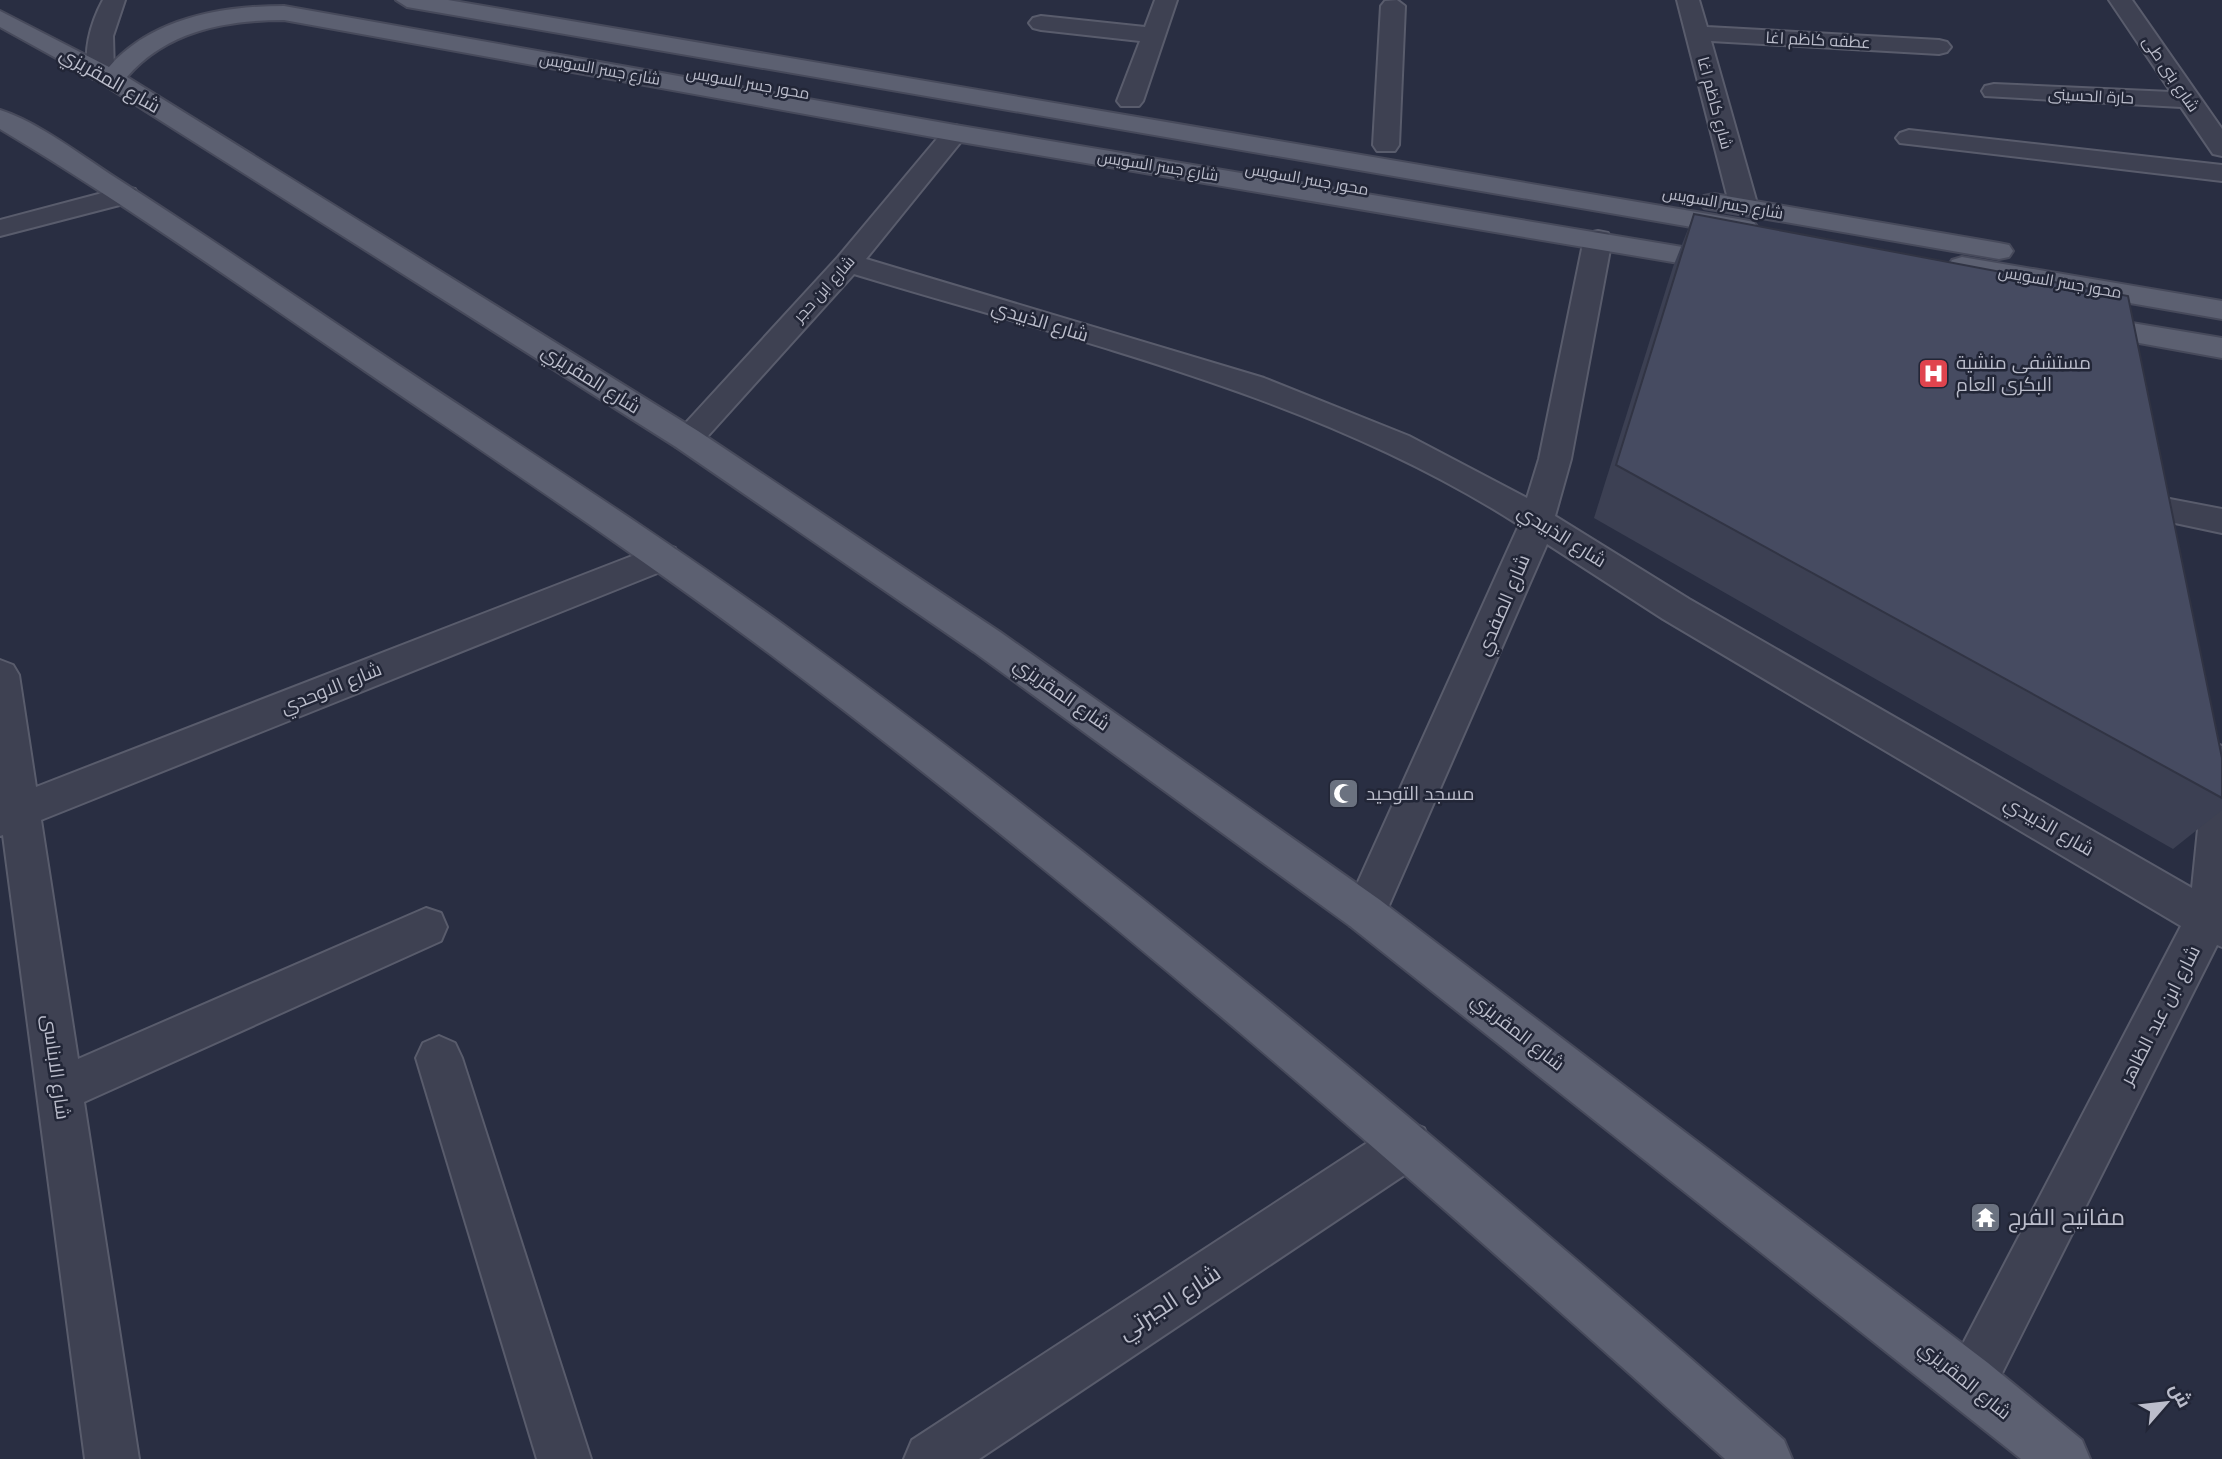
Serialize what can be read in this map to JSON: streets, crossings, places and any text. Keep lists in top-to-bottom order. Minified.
{"streets":{"main road":["شارع جسر السويس","شارع المقريزي","محور جسر السويس"],"street":["عطفه كاظم اغا","شارع بنى طى","حارة الحسينى","شارع كاظم اغا","شارع ابن حجر","شارع الذبيدي","شارع الصفدي","شارع الاوحدي","شارع ابن عبد الظاهر","شارع الابناسى","شارع الجبرتي"]},"crossings":[["عطفه كاظم اغا","شارع كاظم اغا"],["شارع جسر السويس","شارع المقريزي"],["شارع جسر السويس","محور جسر السويس"],["شارع جسر السويس","شارع كاظم اغا"],["شارع جسر السويس","شارع ابن حجر"],["شارع جسر السويس","شارع الصفدي"],["شارع بنى طى","حارة الحسينى"],["شارع المقريزي","شارع ابن حجر"],["شارع المقريزي","شارع الصفدي"],["شارع المقريزي","شارع ابن عبد الظاهر"],["شارع ابن حجر","شارع الذبيدي"],["شارع الذبيدي","شارع الصفدي"],["شارع الذبيدي","شارع ابن عبد الظاهر"],["شارع الاوحدي","شارع الابناسى"]],"places":{"hospital":["مستشفى منشية البكرى العام"],"mosque":["مسجد التوحيد"],"temple":["مفاتيح الفرج"]},"north":"top right"}
